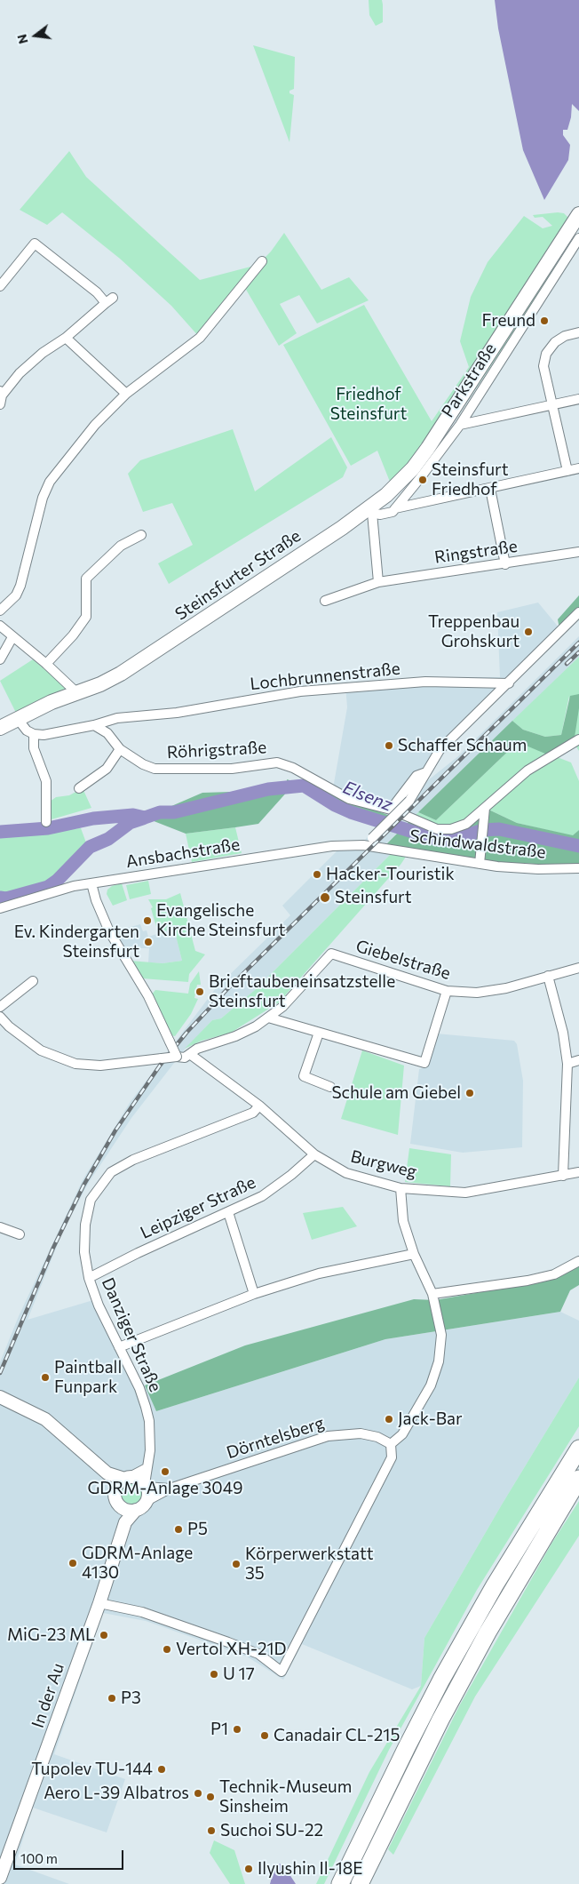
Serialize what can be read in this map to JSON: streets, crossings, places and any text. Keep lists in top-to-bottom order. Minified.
{"streets":{"main road":["Steinsfurter Straße"],"street":["Parkstraße","Ringstraße","Lochbrunnenstraße","Röhrigstraße","Schindwaldstraße","Ansbachstraße","Giebelstraße","Burgweg","Leipziger Straße","Danziger Straße","Dörntelsberg","In der Au"]},"crossings":[["Lochbrunnenstraße","Röhrigstraße"],["Schindwaldstraße","Ansbachstraße"],["Burgweg","Leipziger Straße"],["Burgweg","Danziger Straße"],["Leipziger Straße","Danziger Straße"],["Danziger Straße","Dörntelsberg"],["Danziger Straße","In der Au"],["Dörntelsberg","In der Au"]],"water":["Elsenz"],"parks":["Friedhof Steinsfurt"],"places":["Freund","Steinsfurt Friedhof","Treppenbau Grohskurt","Schaffer Schaum","Hacker-Touristik","Steinsfurt","Evangelische Kirche Steinsfurt","Ev. Kindergarten Steinsfurt","Brieftaubeneinsatzstelle Steinsfurt","Schule am Giebel","Paintball Funpark","Jack-Bar","GDRM-Anlage 3049","P5","GDRM-Anlage 4130","Körperwerkstatt 35","MiG-23 ML","Vertol XH-21D","U 17","P3","P1","Canadair CL-215","Tupolev TU-144","Aero L-39 Albatros","Technik-Museum Sinsheim","Suchoi SU-22","Ilyushin Il-18E"],"scale_bar":"100 m","north":"left"}
